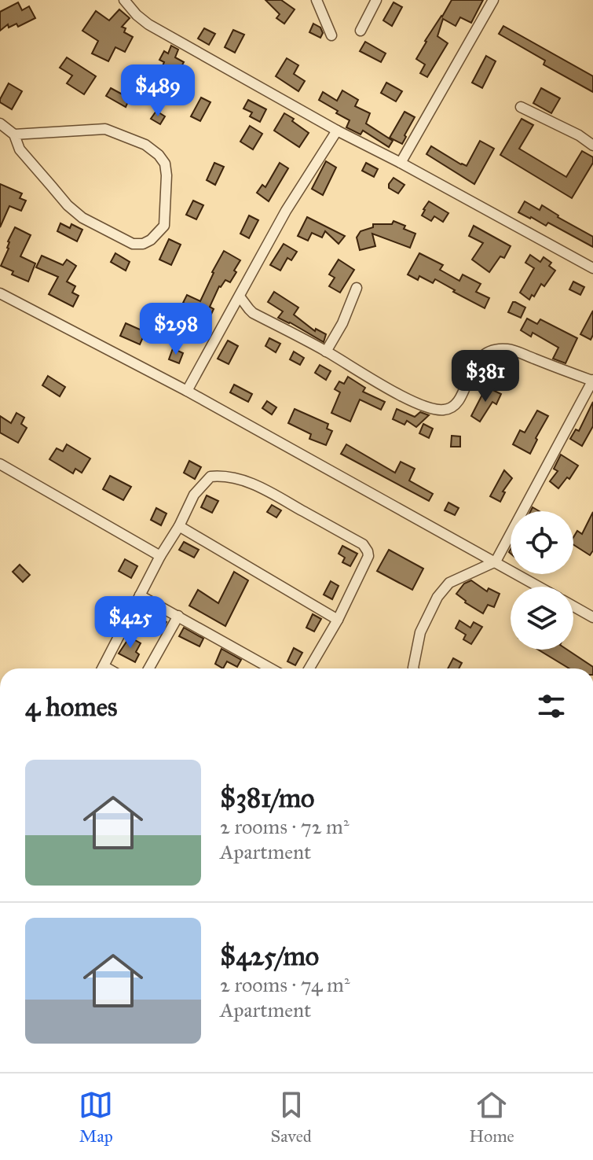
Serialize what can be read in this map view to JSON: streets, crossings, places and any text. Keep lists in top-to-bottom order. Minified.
{"page":{"price":["$489","$298","$381","$425"],"heading":"4 homes","list":[{"name":"$381/mo","note":"2 rooms · 72 m² · Apartment"},{"name":"$425/mo","note":"2 rooms · 74 m² · Apartment"}],"tabs":["Map","Saved","Home"]}}
